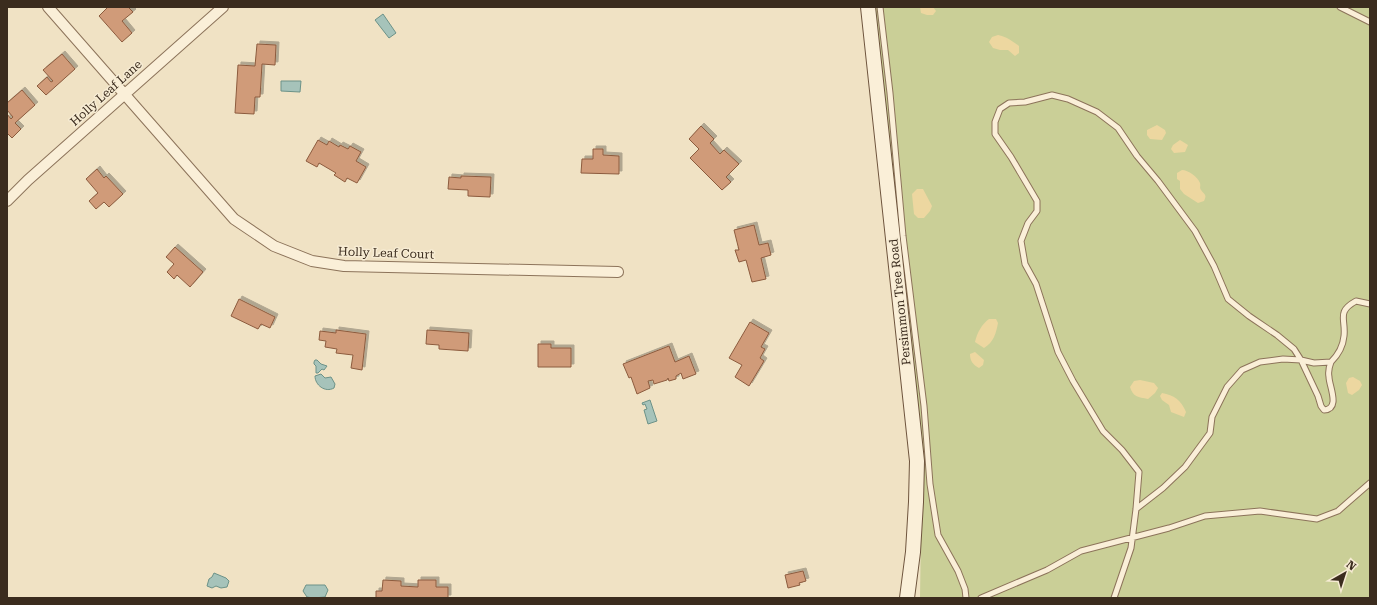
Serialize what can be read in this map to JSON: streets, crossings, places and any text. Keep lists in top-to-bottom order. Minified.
{"streets":{"main road":["Persimmon Tree Road"],"street":["Holly Leaf Lane","Holly Leaf Court"]},"crossings":[["Holly Leaf Lane","Holly Leaf Court"]],"north":"top right"}
